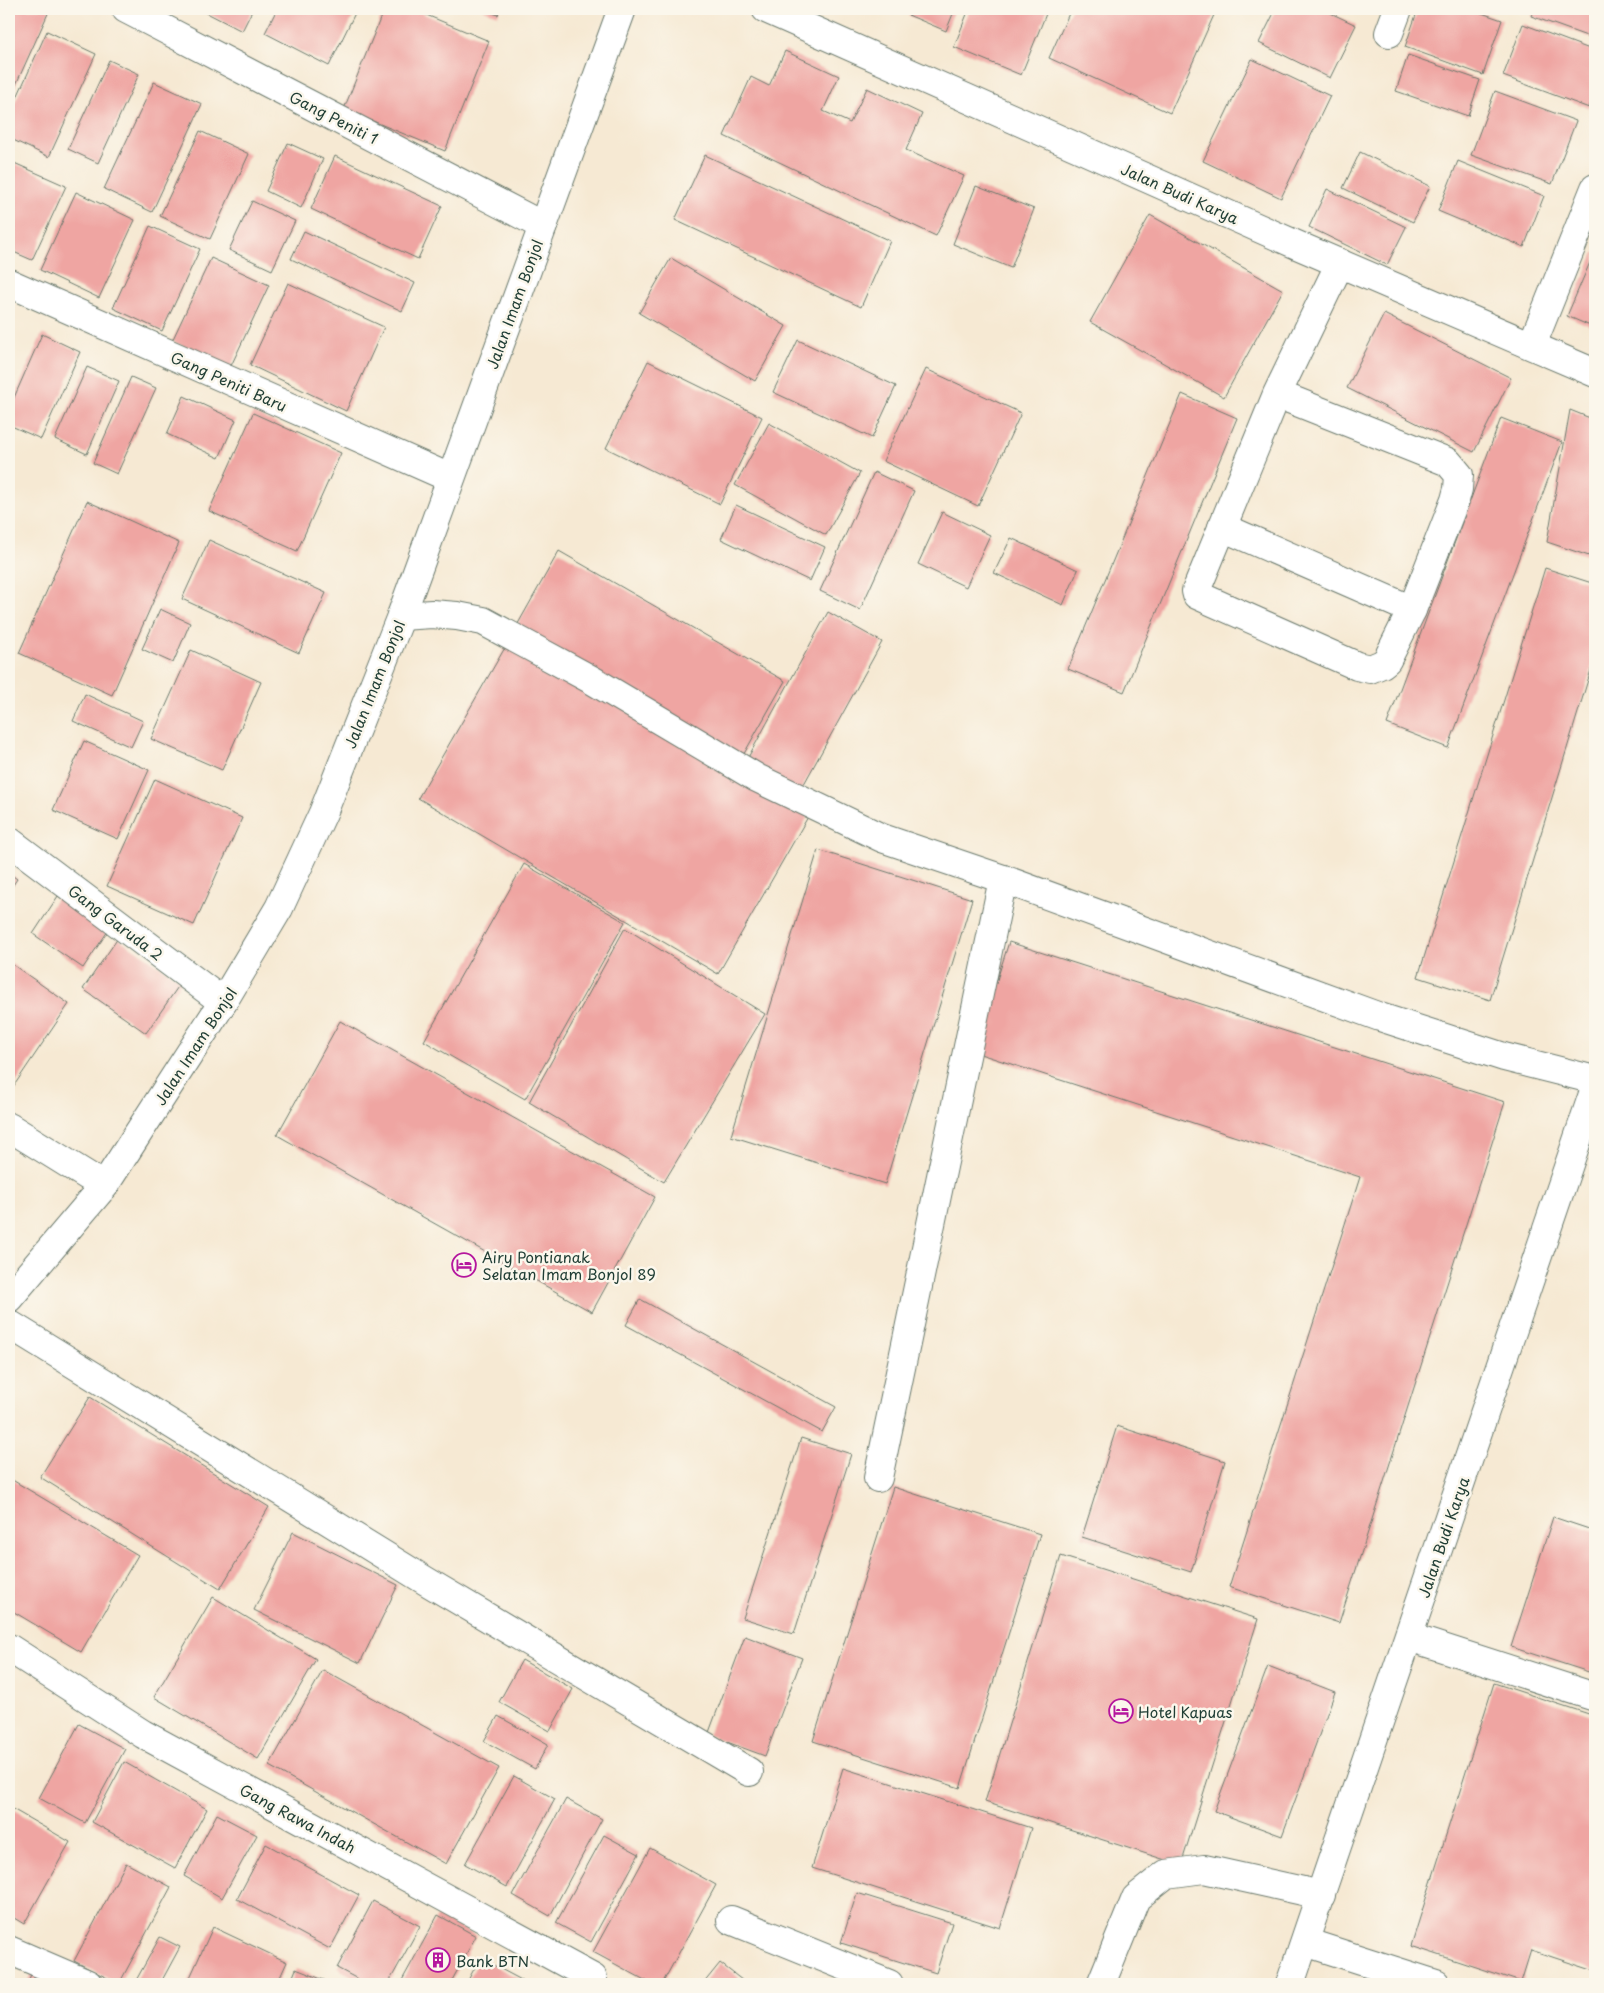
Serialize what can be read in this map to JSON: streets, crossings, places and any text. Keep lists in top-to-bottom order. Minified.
{"streets":{"street":["Gang Peniti 1","Jalan Budi Karya","Jalan Imam Bonjol","Gang Peniti Baru","Gang Garuda 2","Gang Rawa Indah"]},"crossings":[["Gang Peniti 1","Jalan Imam Bonjol"],["Jalan Imam Bonjol","Gang Peniti Baru"],["Jalan Imam Bonjol","Gang Garuda 2"]],"places":{"hotel":["Airy Pontianak Selatan Imam Bonjol 89","Hotel Kapuas"],"building":["Bank BTN"]}}
